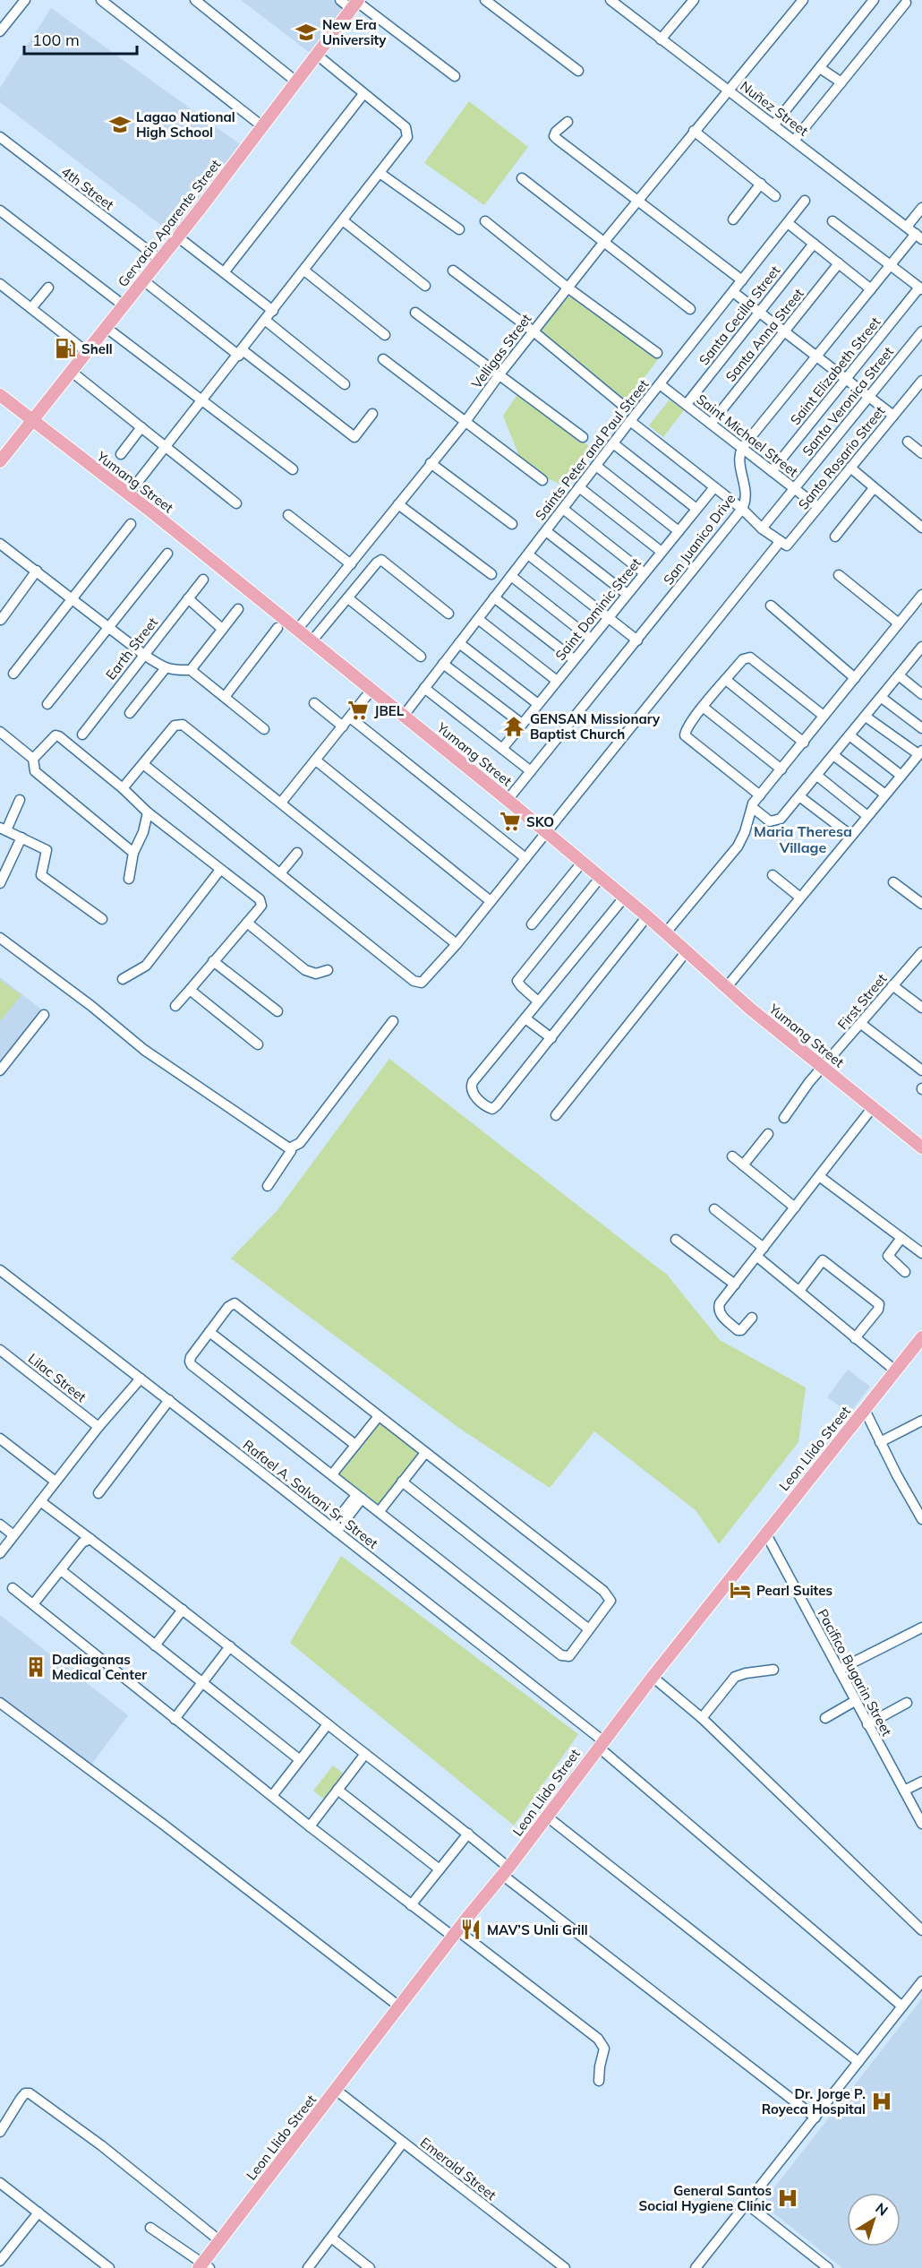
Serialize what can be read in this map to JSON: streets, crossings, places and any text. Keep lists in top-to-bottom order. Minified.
{"streets":{"main road":["Gervacio Aparente Street","Yumang Street","Leon Llido Street"],"street":["Nuñez Street","4th Street","Santa Cecilla Street","Santa Anna Street","Velligas Street","Saint Elizabeth Street","Santa Veronica Street","Saint Michael Street","Saints Peter and Paul Street","Santo Rosario Street","San Juanico Drive","Saint Dominic Street","Earth Street","First Street","Lilac Street","Rafael A. Salvani Sr. Street","Pacifico Bugarin Street","Emerald Street"]},"crossings":[["Nuñez Street","Velligas Street"],["4th Street","Gervacio Aparente Street"],["Gervacio Aparente Street","Yumang Street"],["Santa Cecilla Street","Saint Michael Street"],["Santa Anna Street","Saint Michael Street"],["Velligas Street","Yumang Street"],["Saint Elizabeth Street","Saint Michael Street"],["Santa Veronica Street","Saint Michael Street"],["Saint Michael Street","Saints Peter and Paul Street"],["Saint Michael Street","Santo Rosario Street"],["Saint Michael Street","San Juanico Drive"],["Saints Peter and Paul Street","Yumang Street"],["Yumang Street","San Juanico Drive"],["Yumang Street","First Street"],["Leon Llido Street","Rafael A. Salvani Sr. Street"],["Leon Llido Street","Pacifico Bugarin Street"],["Leon Llido Street","Emerald Street"]],"districts":["Maria Theresa Village"],"places":{"school or university":["New Era University","Lagao National High School"],"fuel station":["Shell"],"supermarket":["JBEL","SKO"],"temple":["GENSAN Missionary Baptist Church"],"hotel":["Pearl Suites"],"building":["Dadiaganas Medical Center"],"restaurant":["MAV’S Unli Grill"],"hospital":["Dr. Jorge P. Royeca Hospital","General Santos Social Hygiene Clinic"]},"scale_bar":"100 m","north":"top right"}
